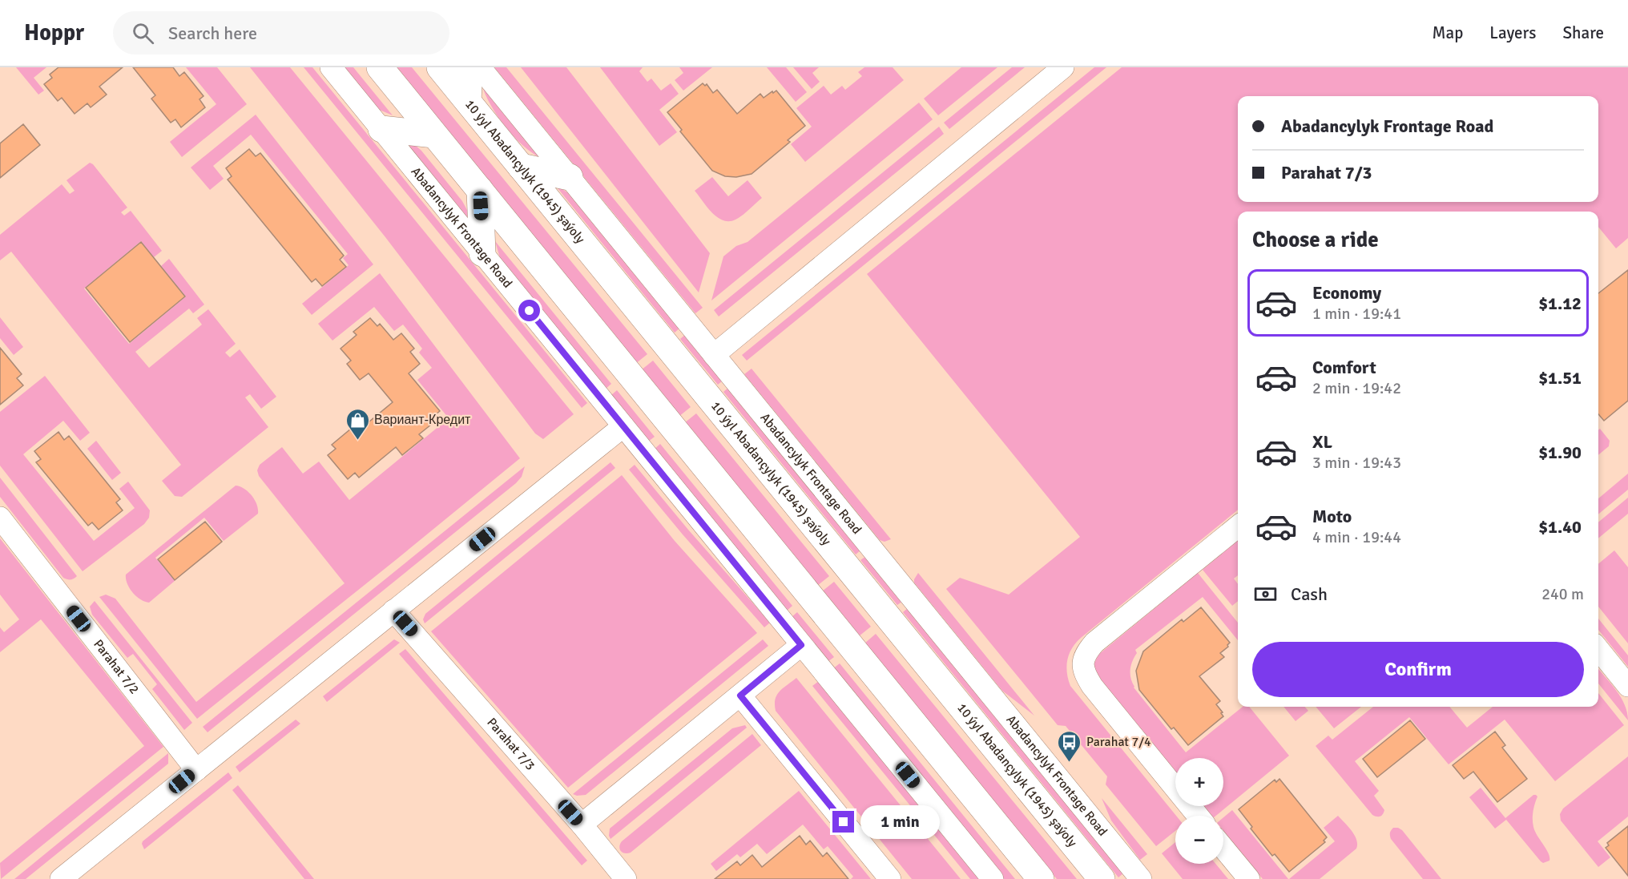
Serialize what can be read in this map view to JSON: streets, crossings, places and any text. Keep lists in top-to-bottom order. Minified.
{"streets":{"main road":["10 ýyl Abadançylyk (1945) şaýoly"],"street":["Abadancylyk Frontage Road","Parahat 7/2","Parahat 7/3"]},"places":{"shop":["Вариант-Кредит"],"bus stop":["Parahat 7/4"]},"page":{"header":"Hoppr","search":"Search here","nav":["Map","Layers","Share"],"banner":["Abadancylyk Frontage Road","Parahat 7/3"],"heading":"Choose a ride","list":[{"name":"Economy","note":"1 min · 19:41","value":"$1.12"},{"name":"Comfort","note":"2 min · 19:42","value":"$1.51"},{"name":"XL","note":"3 min · 19:43","value":"$1.90"},{"name":"Moto","note":"4 min · 19:44","value":"$1.40"}],"pay":["Cash","240 m"],"buttons":"Confirm","map_buttons":["+","−"],"bubble":"1 min"}}
